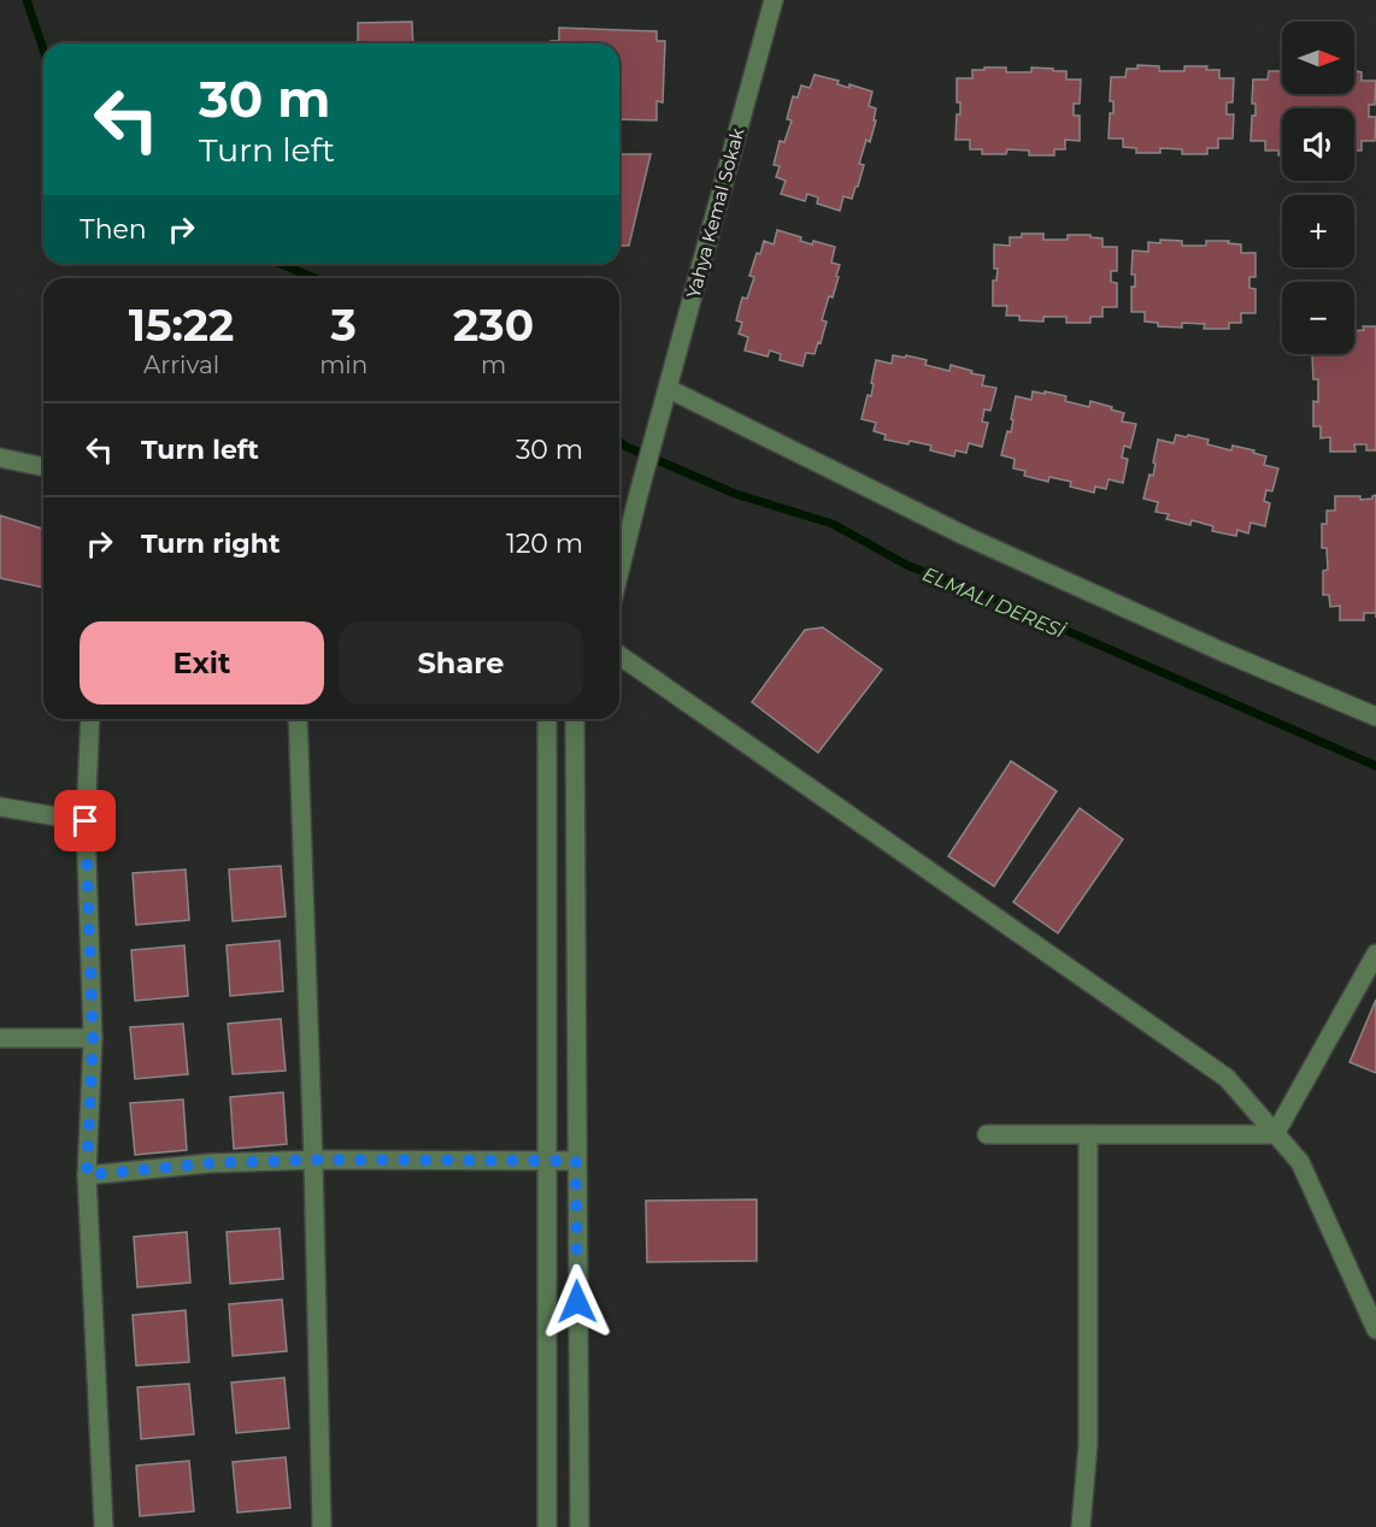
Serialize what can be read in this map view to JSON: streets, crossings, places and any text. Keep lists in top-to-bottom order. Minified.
{"streets":{"street":["Yahya Kemal Sokak"]},"water":["ELMALI DERESİ"],"north":"right","page":{"map_buttons":["+","−"],"turn":["30 m","Turn left"],"then":"Then","eta":["15:22","Arrival","3","min","230","m"],"list":[{"name":"Turn left","value":"30 m"},{"name":"Turn right","value":"120 m"}],"buttons":["Exit","Share"]}}
